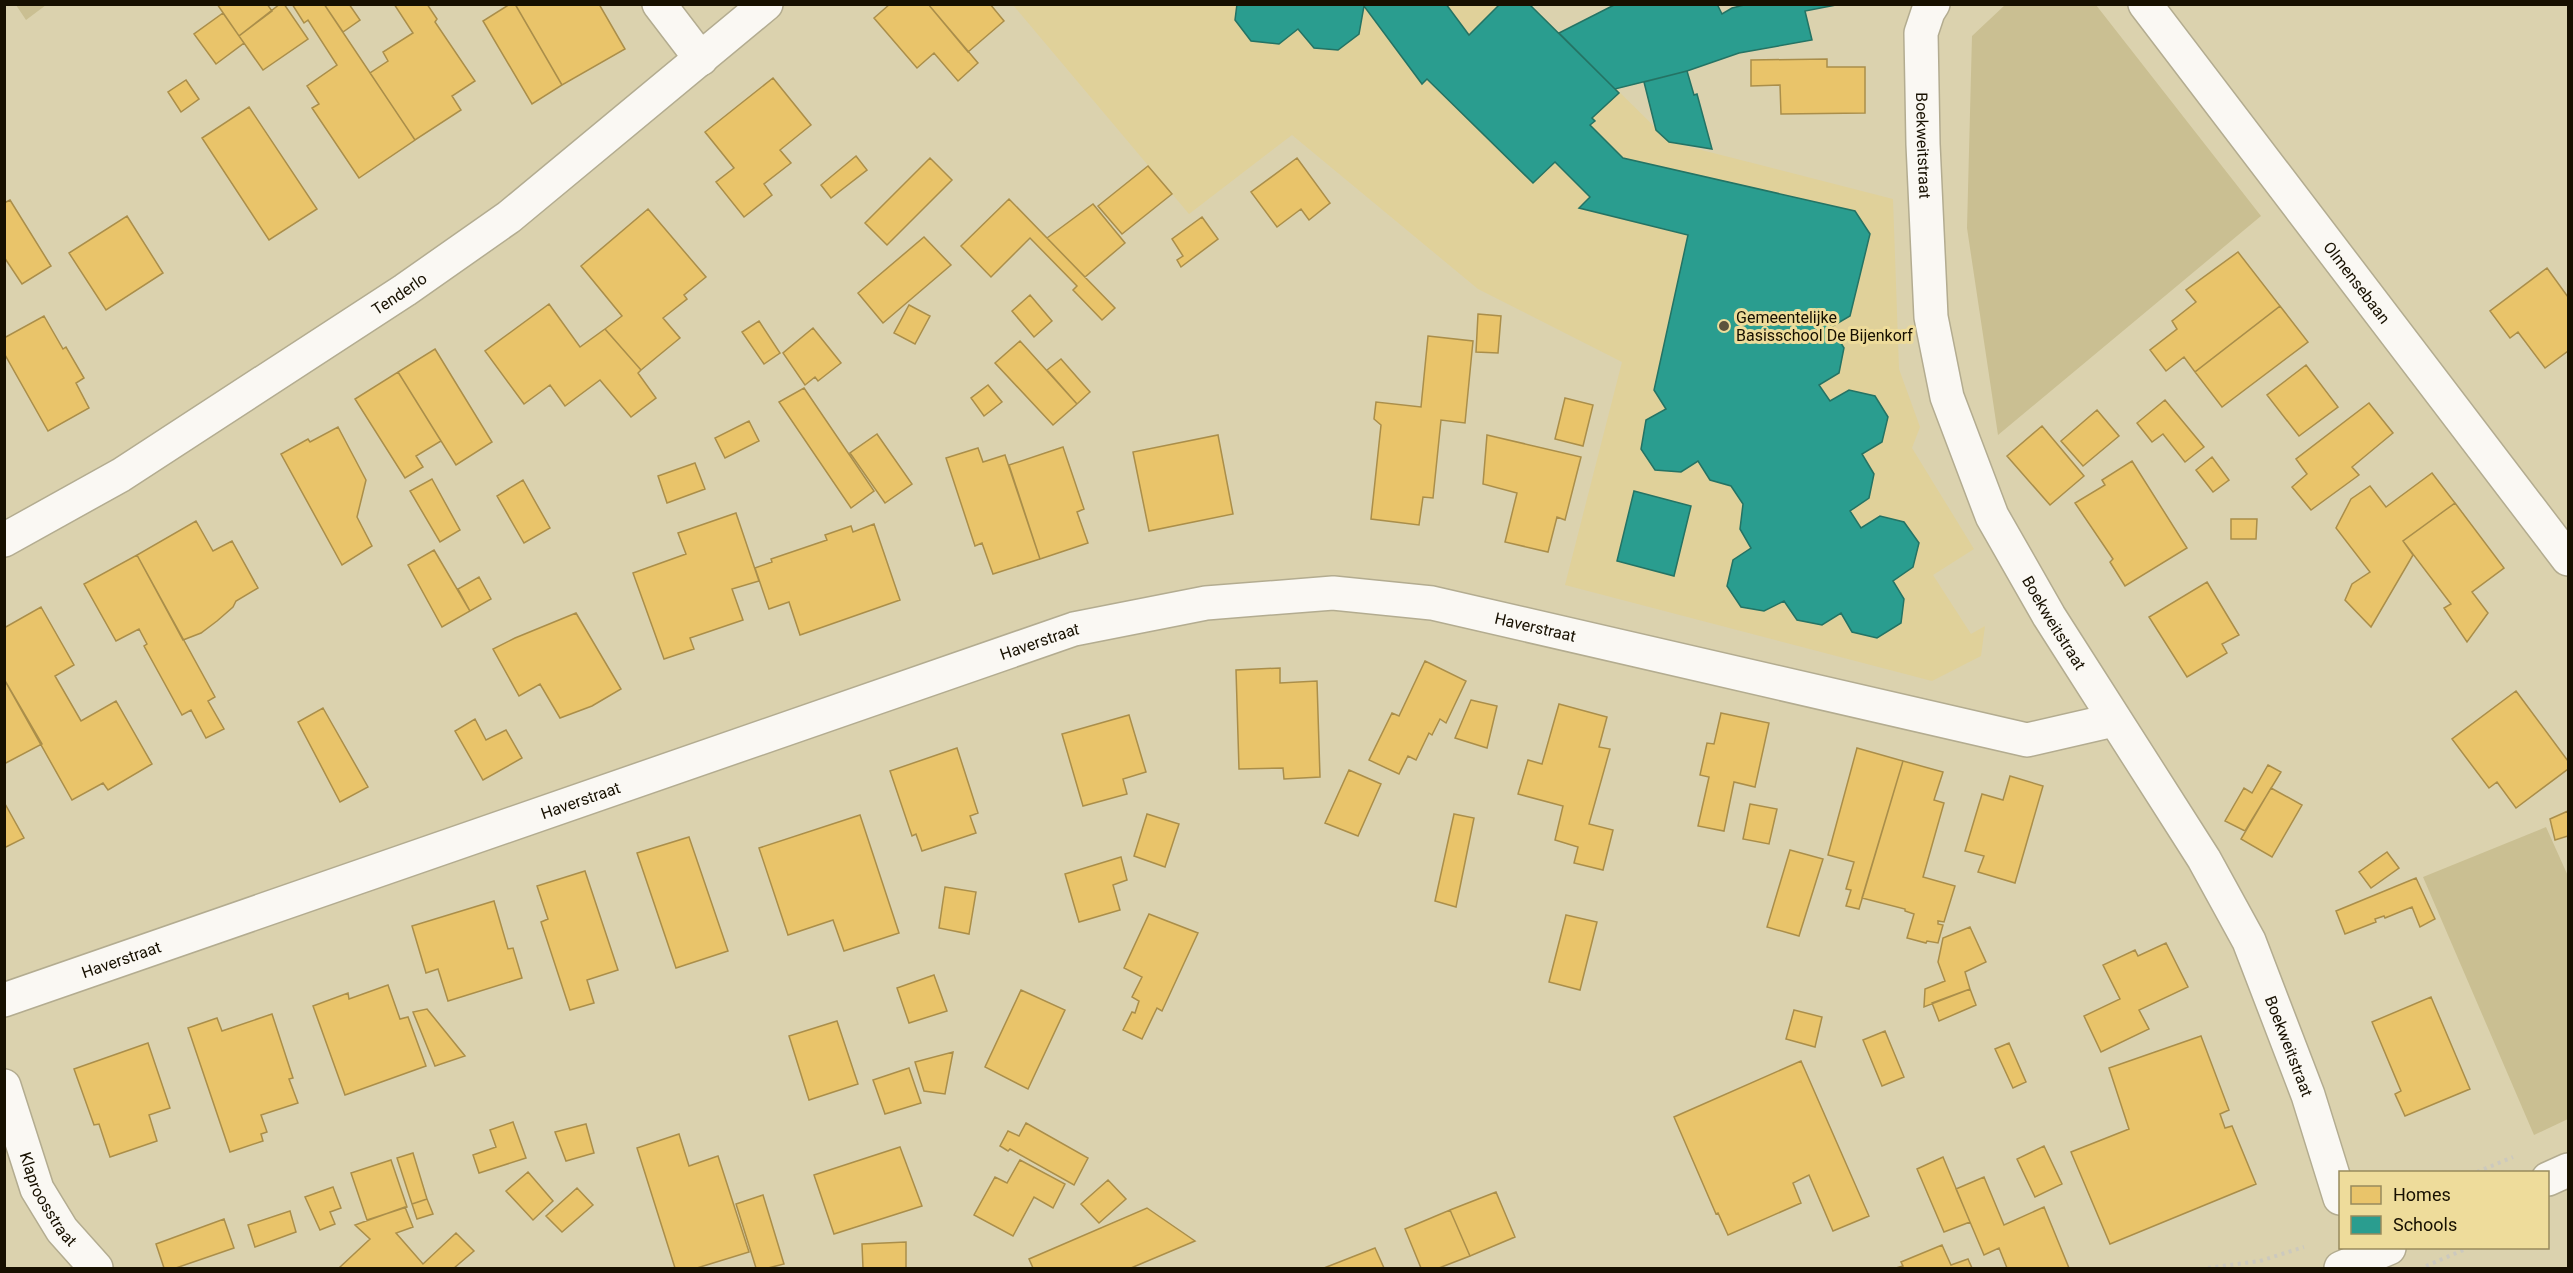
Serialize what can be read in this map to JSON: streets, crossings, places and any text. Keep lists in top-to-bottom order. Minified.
{"streets":{"street":["Boekweitstraat","Olmensebaan","Tenderlo","Haverstraat","Klaproosstraat"]},"crossings":[["Boekweitstraat","Haverstraat"]],"places":["Gemeentelijke Basisschool De Bijenkorf"],"legend":["Homes","Schools"]}
